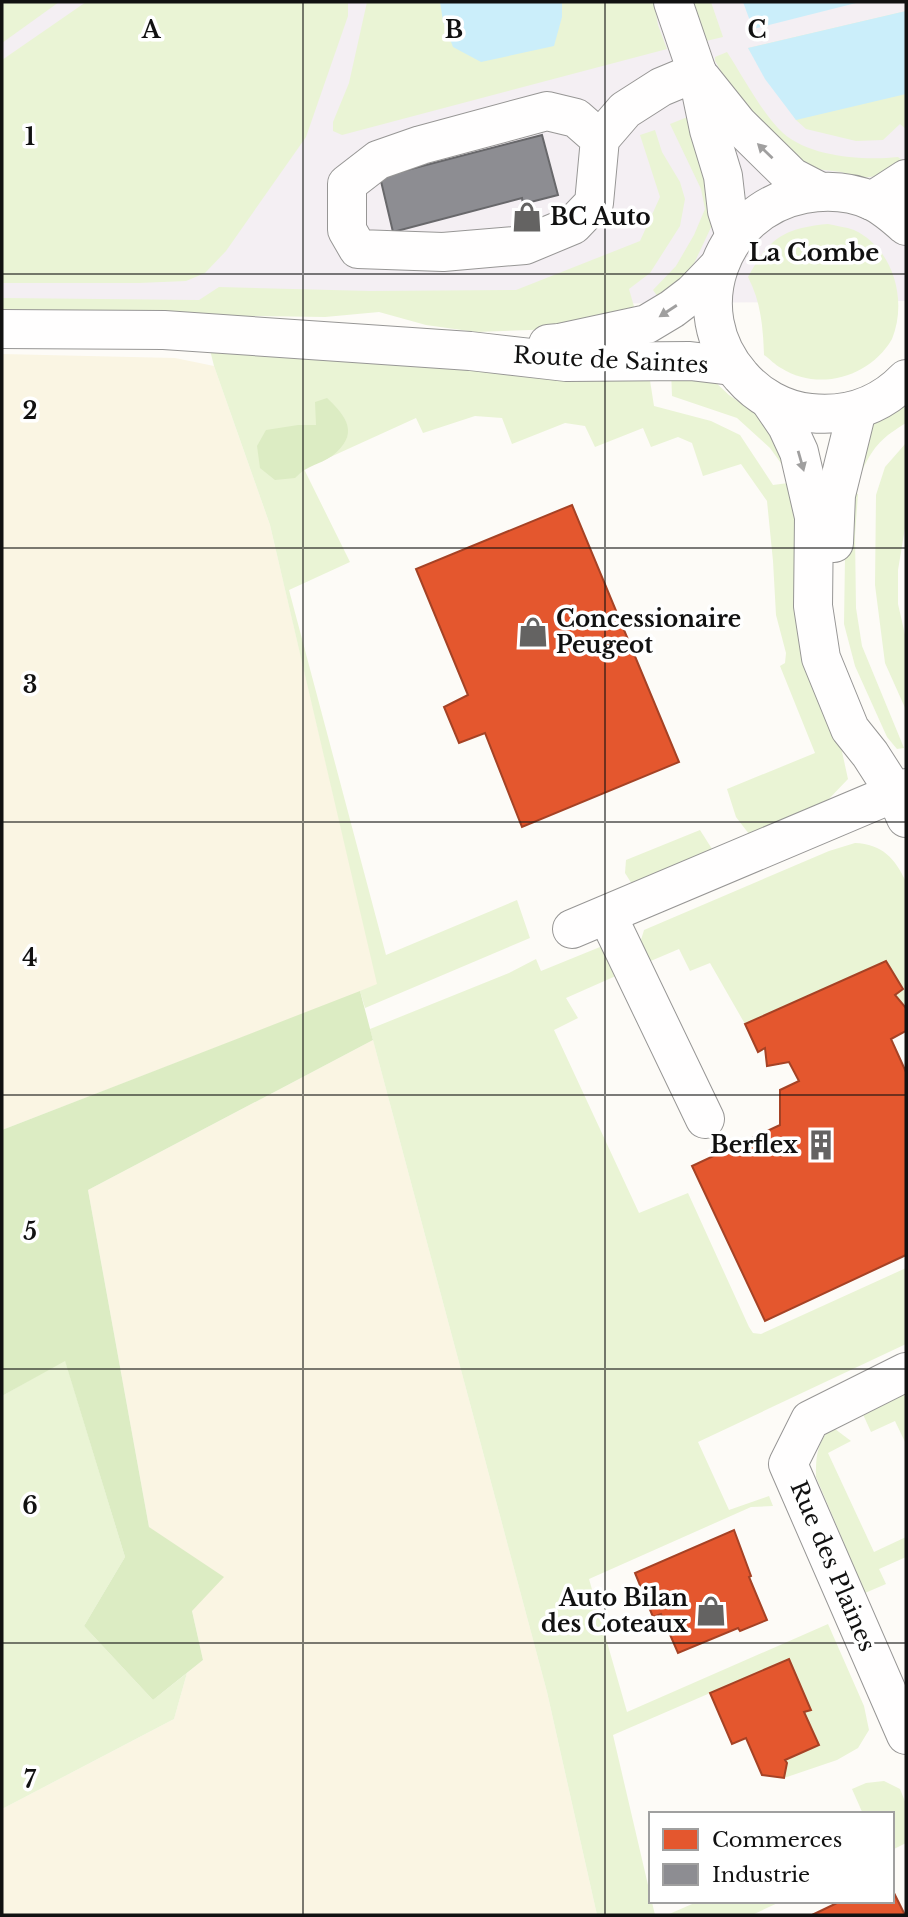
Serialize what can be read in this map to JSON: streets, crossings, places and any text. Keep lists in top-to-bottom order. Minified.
{"streets":{"street":["Route de Saintes","Rue des Plaines"]},"districts":["La Combe"],"places":{"shop":["BC Auto","Concessionaire Peugeot","Auto Bilan des Coteaux"],"building":["Berflex"]},"legend":["Commerces","Industrie"],"grid":{"columns":["A","B","C"],"rows":["1","2","3","4","5","6","7"]}}
